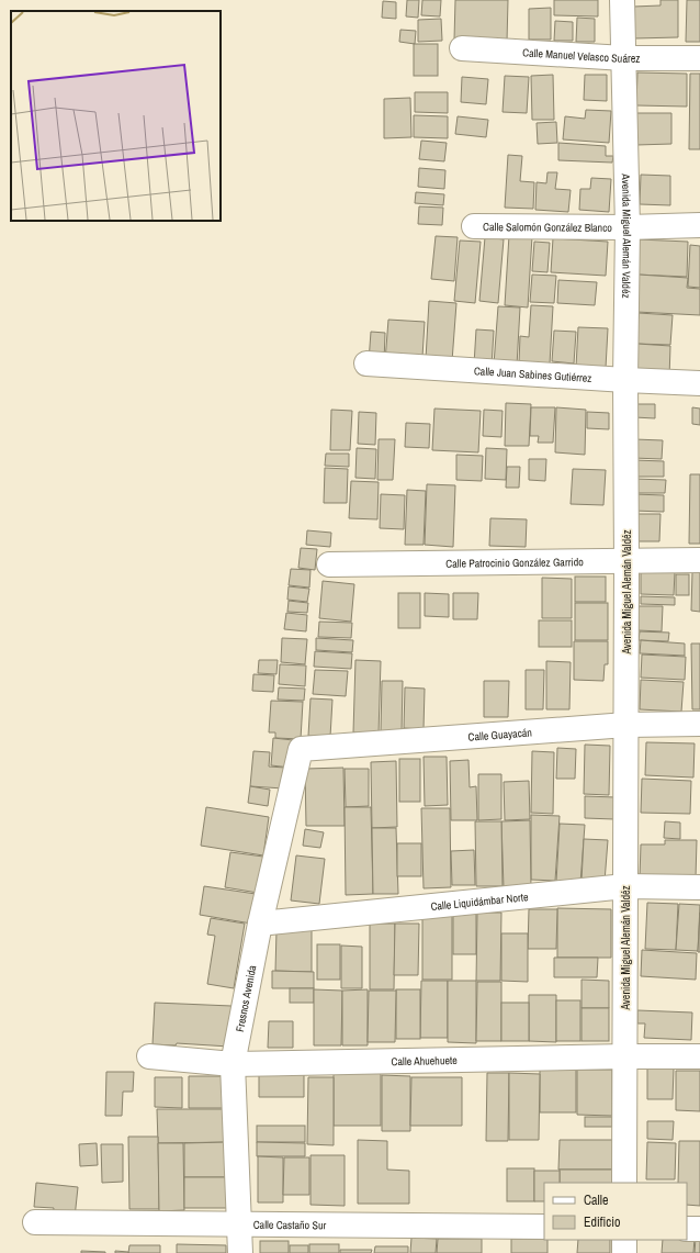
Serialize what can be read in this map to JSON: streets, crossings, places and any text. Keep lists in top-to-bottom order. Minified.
{"streets":{"street":["Calle Manuel Velasco Suárez","Calle Salomón González Blanco","Avenida Miguel Alemán Valdéz","Calle Juan Sabines Gutiérrez","Calle Patrocinio González Garrido","Calle Guayacán","Calle Liquidámbar Norte","Fresnos Avenida","Calle Ahuehuete","Calle Castaño Sur"]},"crossings":[["Calle Manuel Velasco Suárez","Avenida Miguel Alemán Valdéz"],["Calle Salomón González Blanco","Avenida Miguel Alemán Valdéz"],["Avenida Miguel Alemán Valdéz","Calle Juan Sabines Gutiérrez"],["Avenida Miguel Alemán Valdéz","Calle Patrocinio González Garrido"],["Avenida Miguel Alemán Valdéz","Calle Guayacán"],["Avenida Miguel Alemán Valdéz","Calle Liquidámbar Norte"],["Avenida Miguel Alemán Valdéz","Calle Ahuehuete"],["Calle Guayacán","Fresnos Avenida"],["Calle Liquidámbar Norte","Fresnos Avenida"],["Fresnos Avenida","Calle Ahuehuete"],["Fresnos Avenida","Calle Castaño Sur"]],"legend":["Calle","Edificio"]}
